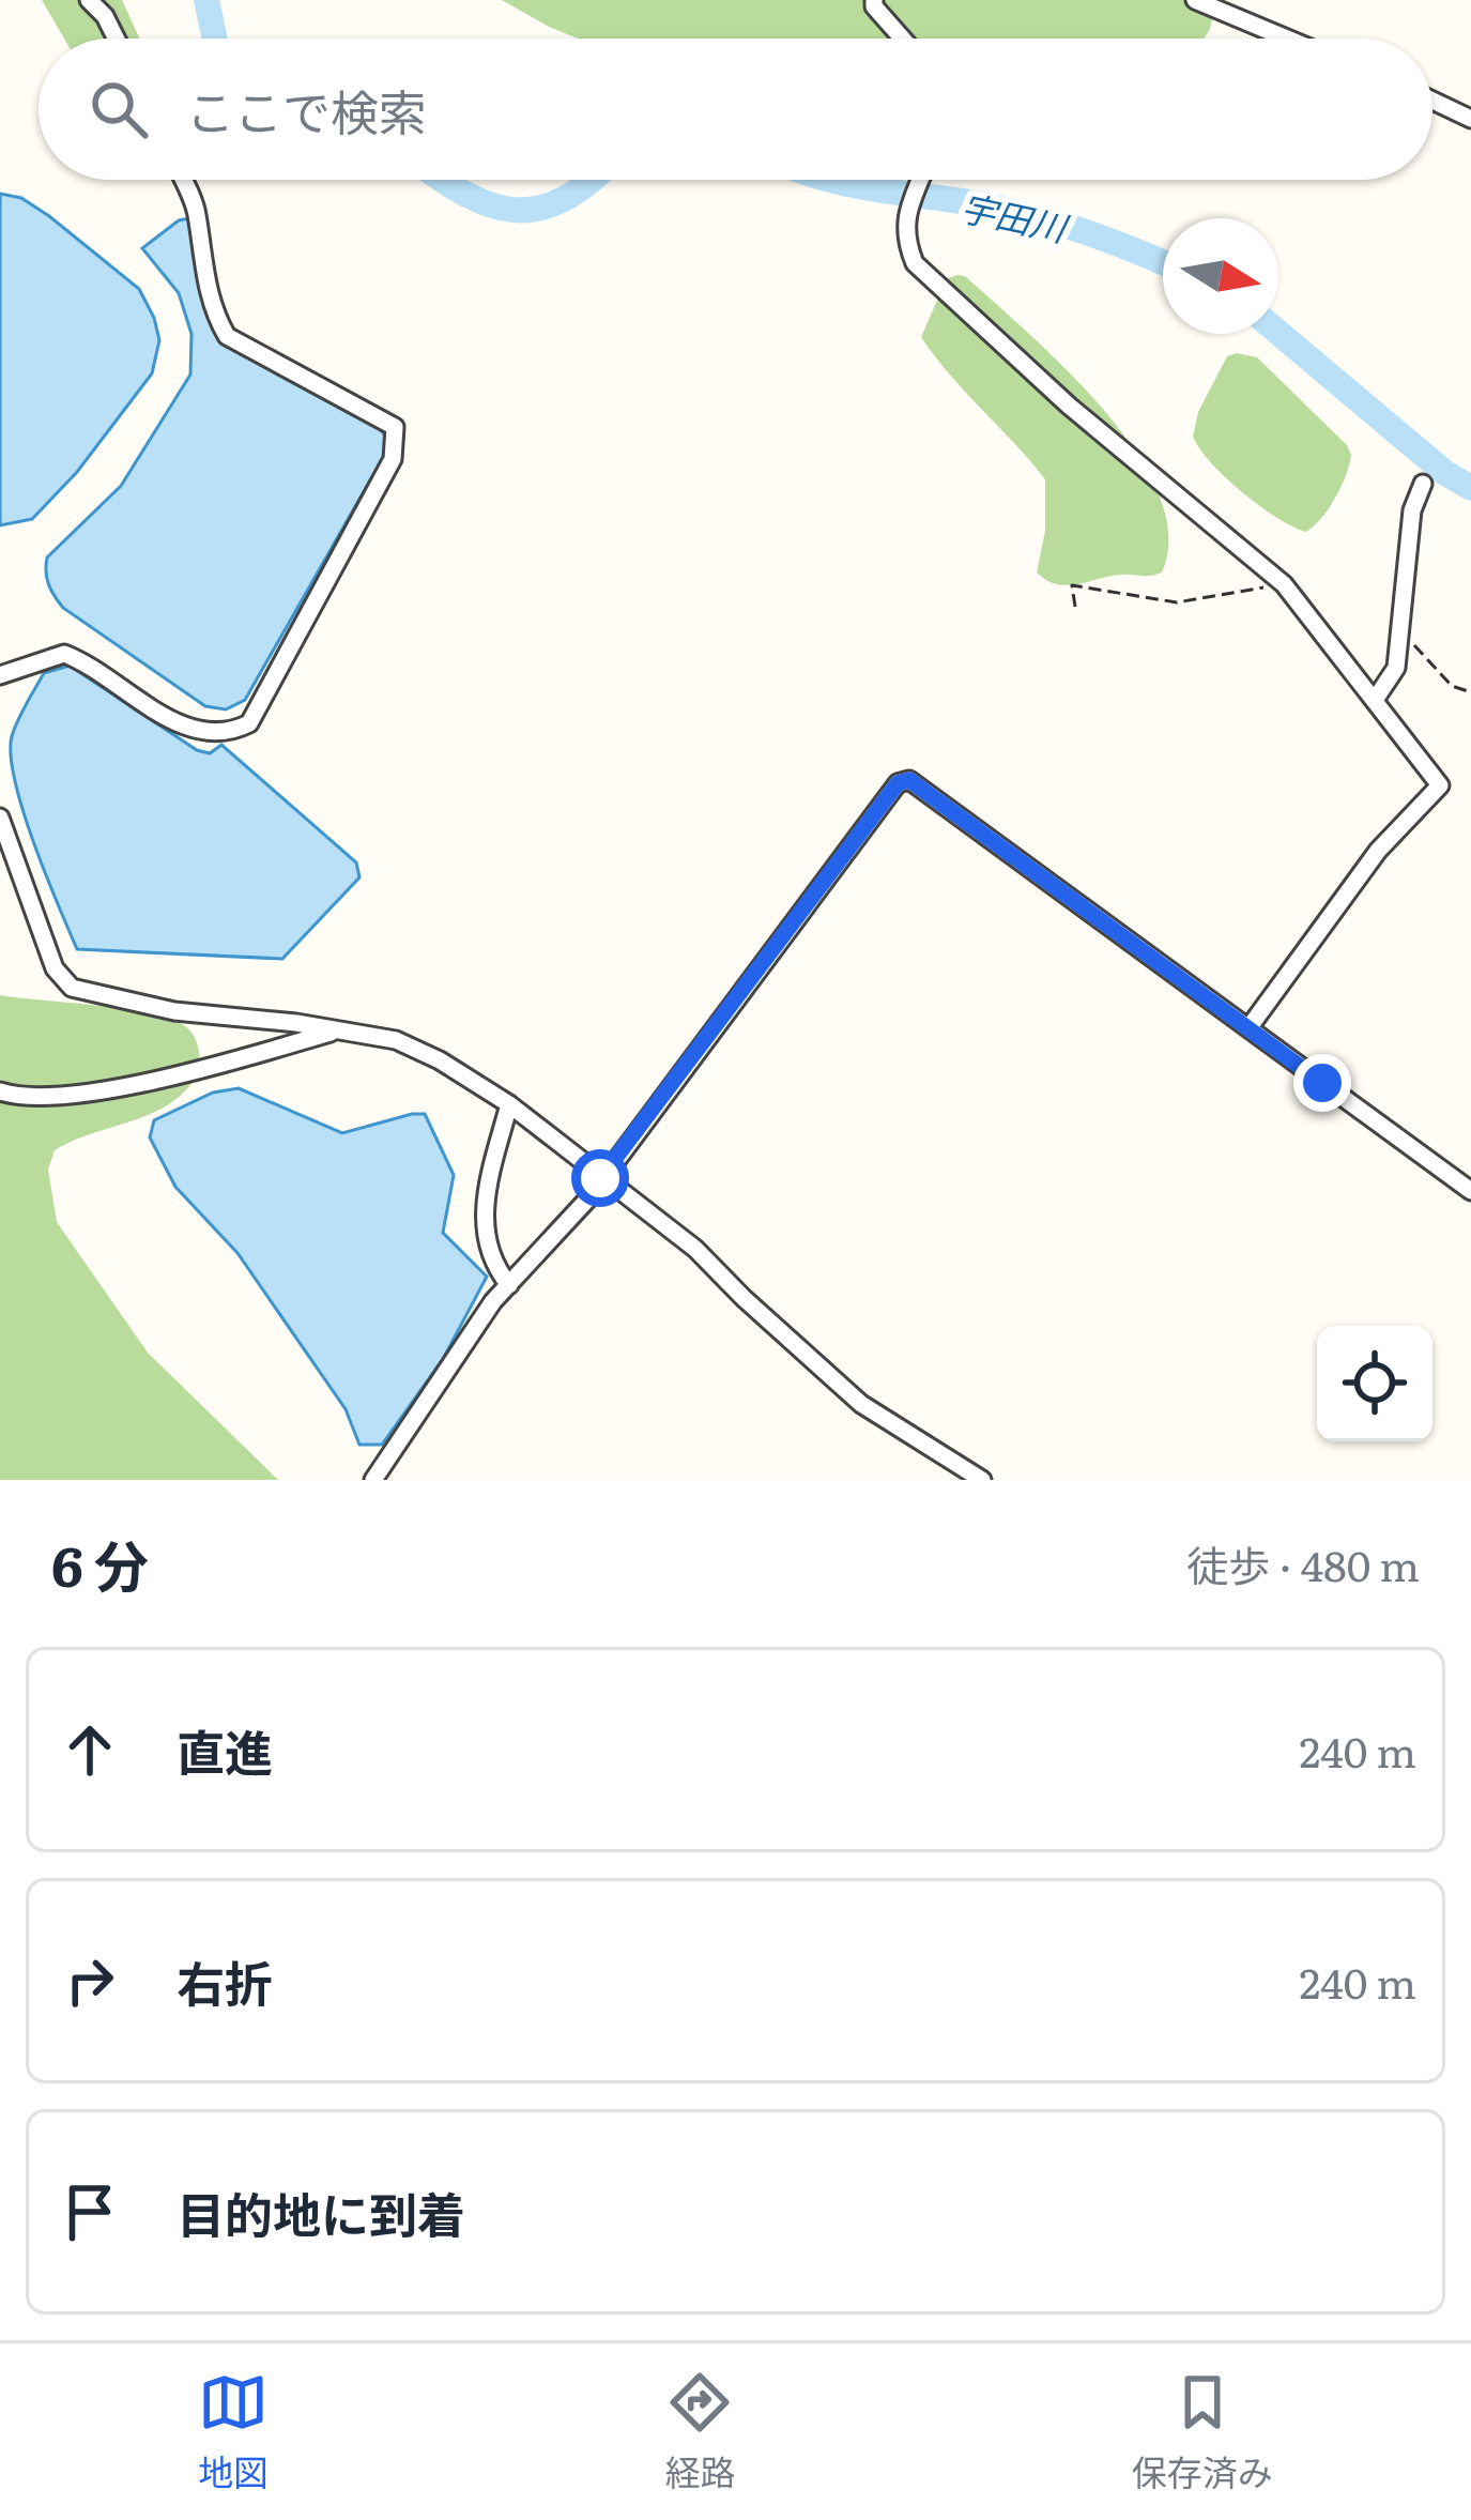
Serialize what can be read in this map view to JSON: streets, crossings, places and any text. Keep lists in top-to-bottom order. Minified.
{"water":["宇田川"],"north":"right","page":{"search":"ここで検索","heading":["6 分","徒歩 · 480 m"],"list":[["直進","240 m"],["右折","240 m"],"目的地に到着"],"nav":["地図","経路","保存済み"]}}
